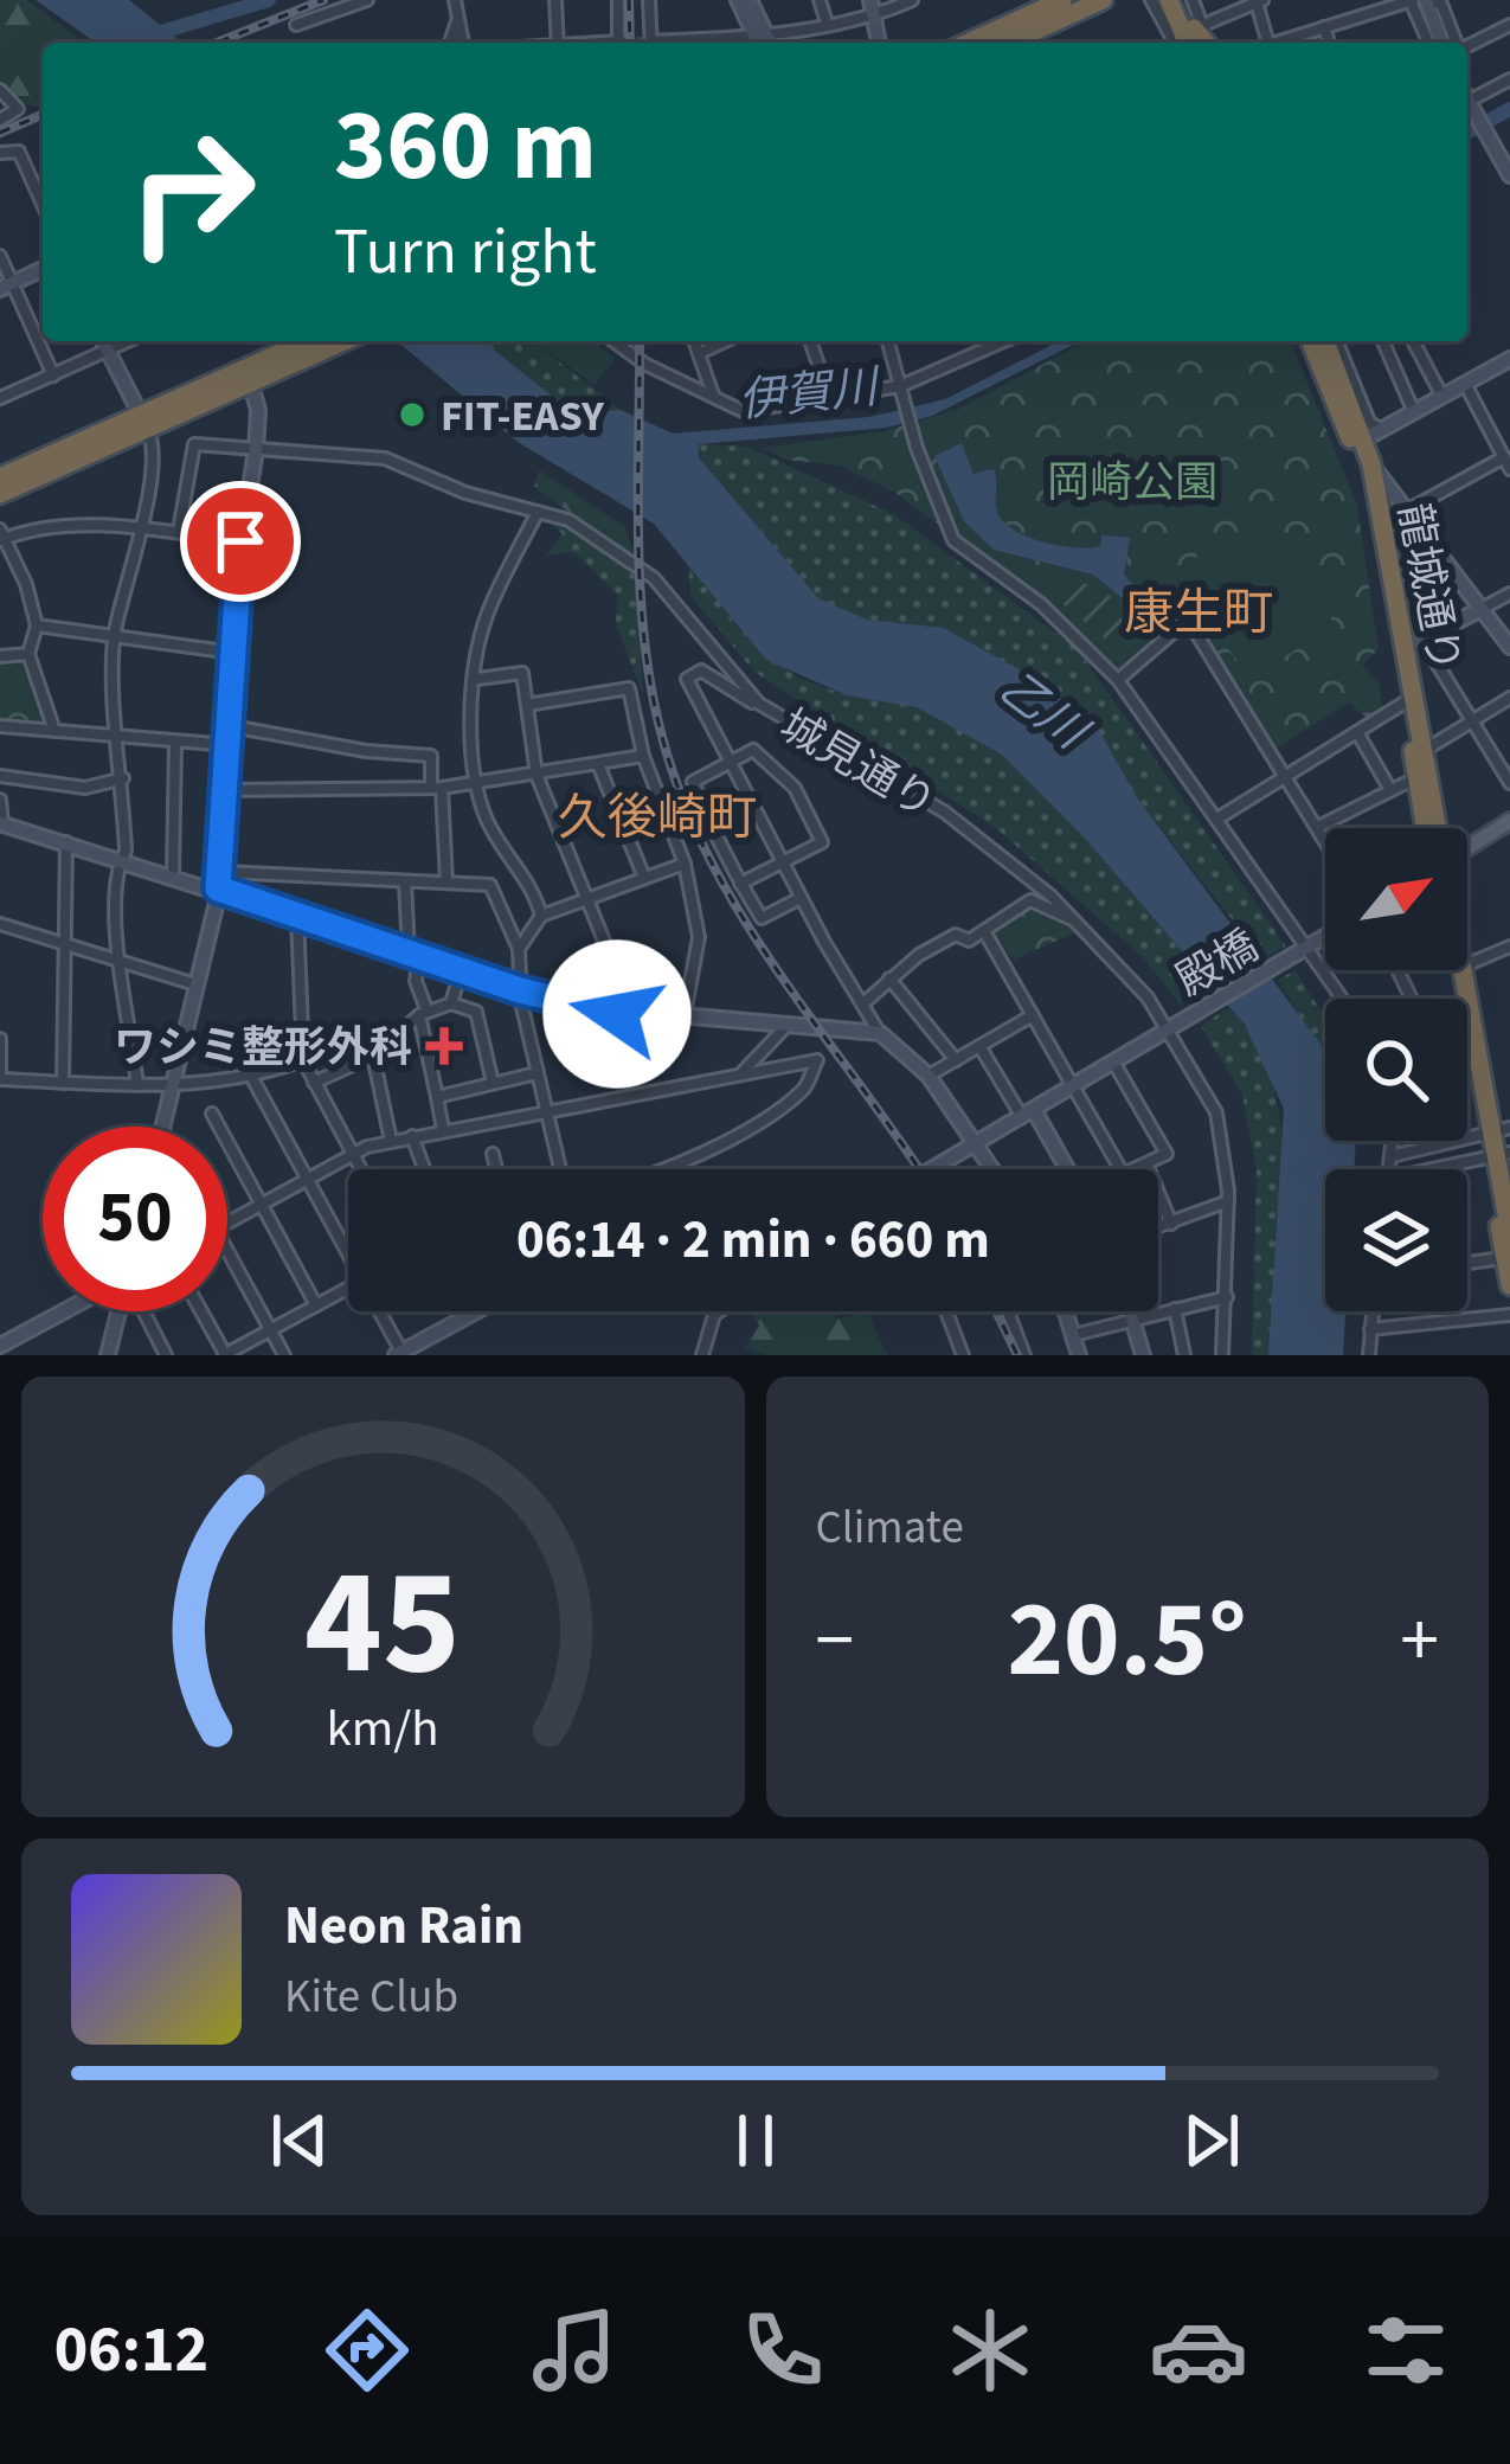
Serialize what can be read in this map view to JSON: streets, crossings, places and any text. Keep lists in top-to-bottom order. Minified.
{"streets":{"highway":["龍城通り"],"street":["城見通り","殿橋"]},"crossings":[["城見通り","殿橋"]],"districts":["康生町","久後崎町"],"water":["伊賀川","乙川"],"parks":["岡崎公園"],"places":{"other":["FIT-EASY"],"health":["ワシミ整形外科"]},"north":"top right","page":{"turn":["360 m","Turn right"],"limit":"50","trip":"06:14 · 2 min · 660 m","tile":"Climate","heat":["−","20.5°","+"],"song":["Neon Rain","Kite Club"],"tabs":"06:12","gauge":["45","km/h"]}}
